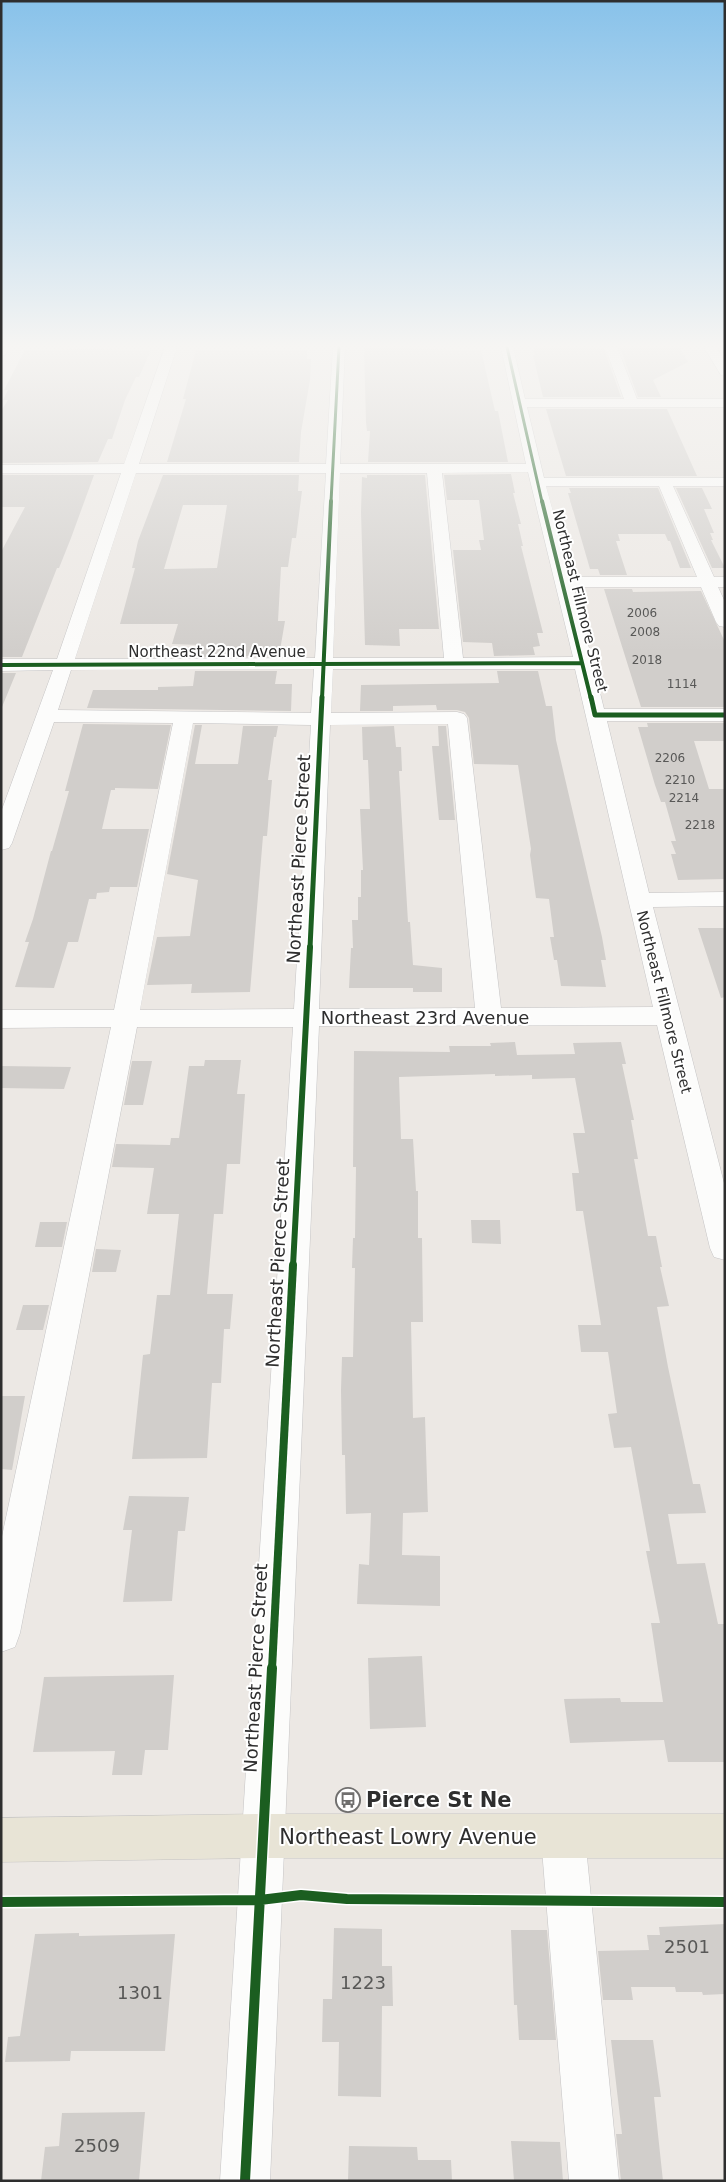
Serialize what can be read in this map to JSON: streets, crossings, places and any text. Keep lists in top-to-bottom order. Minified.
{"streets":{"main road":["Northeast Lowry Avenue"],"street":["Northeast Fillmore Street","Northeast 22nd Avenue","Northeast Pierce Street","Northeast 23rd Avenue"]},"crossings":[["Northeast Fillmore Street","Northeast 22nd Avenue"],["Northeast Fillmore Street","Northeast 23rd Avenue"],["Northeast 22nd Avenue","Northeast Pierce Street"],["Northeast Pierce Street","Northeast 23rd Avenue"],["Northeast Pierce Street","Northeast Lowry Avenue"]],"places":{"bus stop":["Pierce St Ne"]},"house_numbers":["2006","2008","2018","1114","2206","2210","2214","2218","2501","1223","1301","2509"]}
